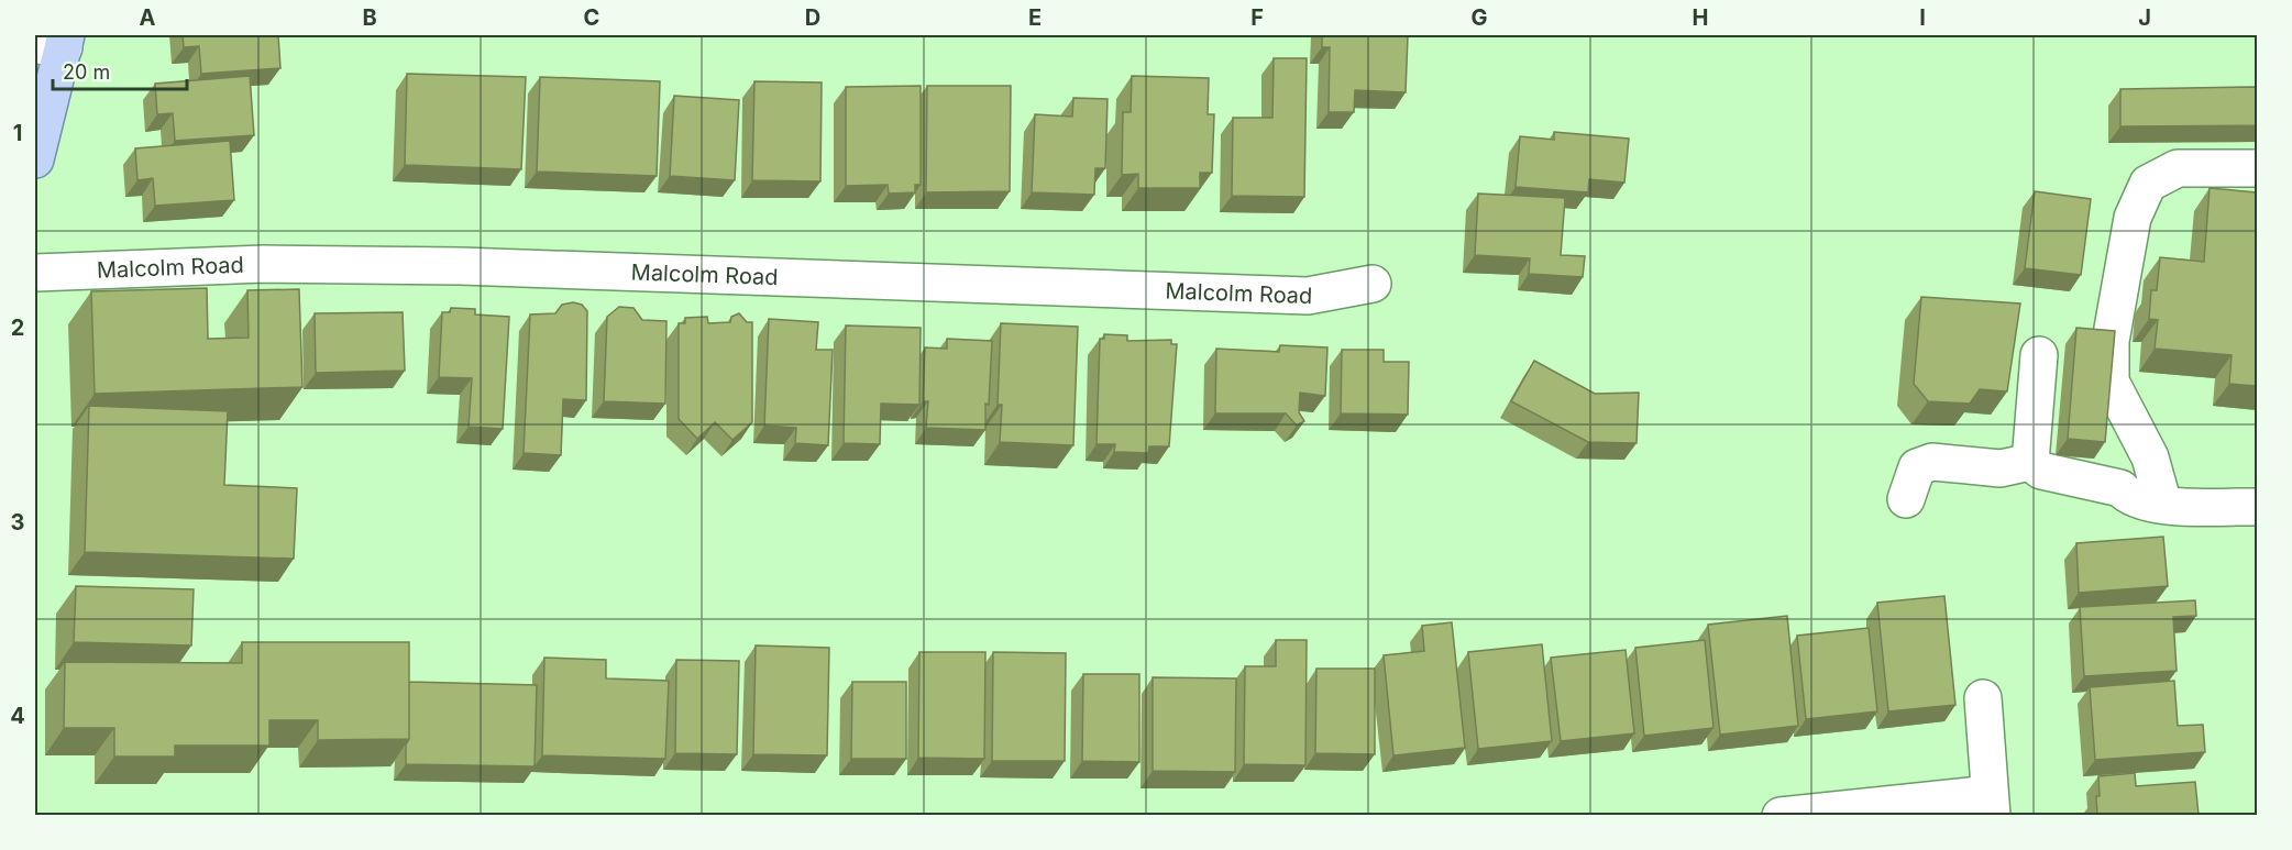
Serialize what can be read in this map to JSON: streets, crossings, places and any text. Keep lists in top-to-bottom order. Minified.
{"streets":{"street":["Malcolm Road"]},"scale_bar":"20 m","grid":{"columns":["A","B","C","D","E","F","G","H","I","J"],"rows":["1","2","3","4"]}}
